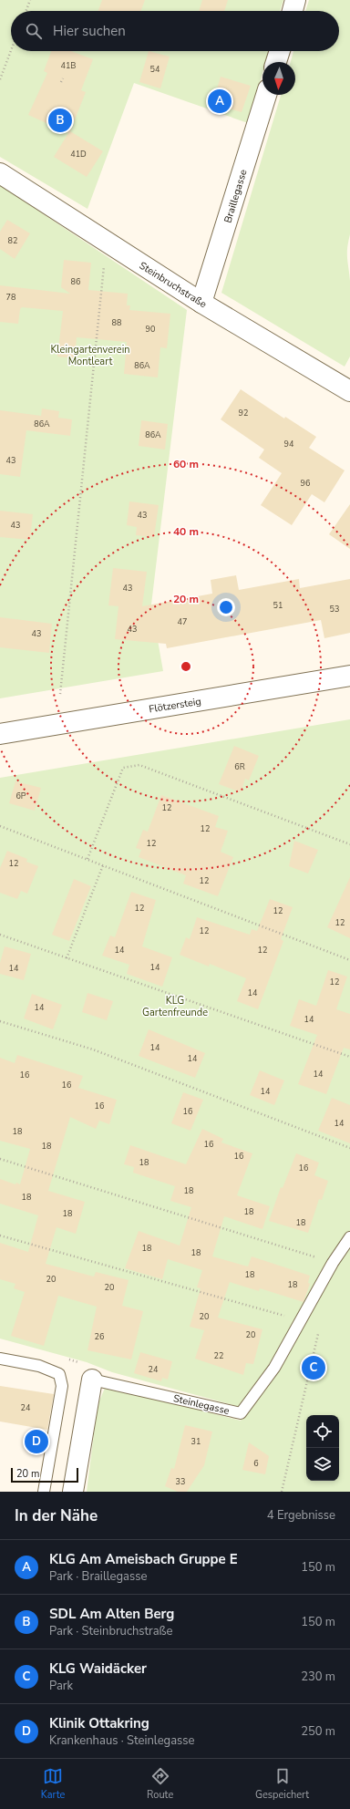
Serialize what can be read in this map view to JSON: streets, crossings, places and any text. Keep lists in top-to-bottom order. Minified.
{"streets":{"street":["Braillegasse","Steinbruchstraße","Flötzersteig","Steinlegasse"]},"crossings":[["Braillegasse","Steinbruchstraße"]],"parks":["Kleingartenverein Montleart","KLG Gartenfreunde"],"house_numbers":["41B","54","41D","82","86","78","88","90","86A","92","86A","86A","94","43","96","43","43","43","51","53","47","43","43","6R","6P","12","12","12","12","12","12","12","12","12","14","12","14","14","12","14","14","14","14","14","14","16","16","14","16","16","14","18","16","18","16","18","16","18","18","18","18","18","18","18","18","20","18","20","20","20","26","22","24","24","31","6","33"],"scale_bar":"20 m","north":"bottom","page":{"search":"Hier suchen","pins":["A","B","C","D"],"scale":"20 m","heading":["In der Nähe","4 Ergebnisse"],"list":[{"mark":"A","name":"KLG Am Ameisbach Gruppe E","note":"Park · Braillegasse","value":"150 m"},{"mark":"B","name":"SDL Am Alten Berg","note":"Park · Steinbruchstraße","value":"150 m"},{"mark":"C","name":"KLG Waidäcker","note":"Park","value":"230 m"},{"mark":"D","name":"Klinik Ottakring","note":"Krankenhaus · Steinlegasse","value":"250 m"}],"nav":["Karte","Route","Gespeichert"]},"rings":["60 m","40 m","20 m"]}
